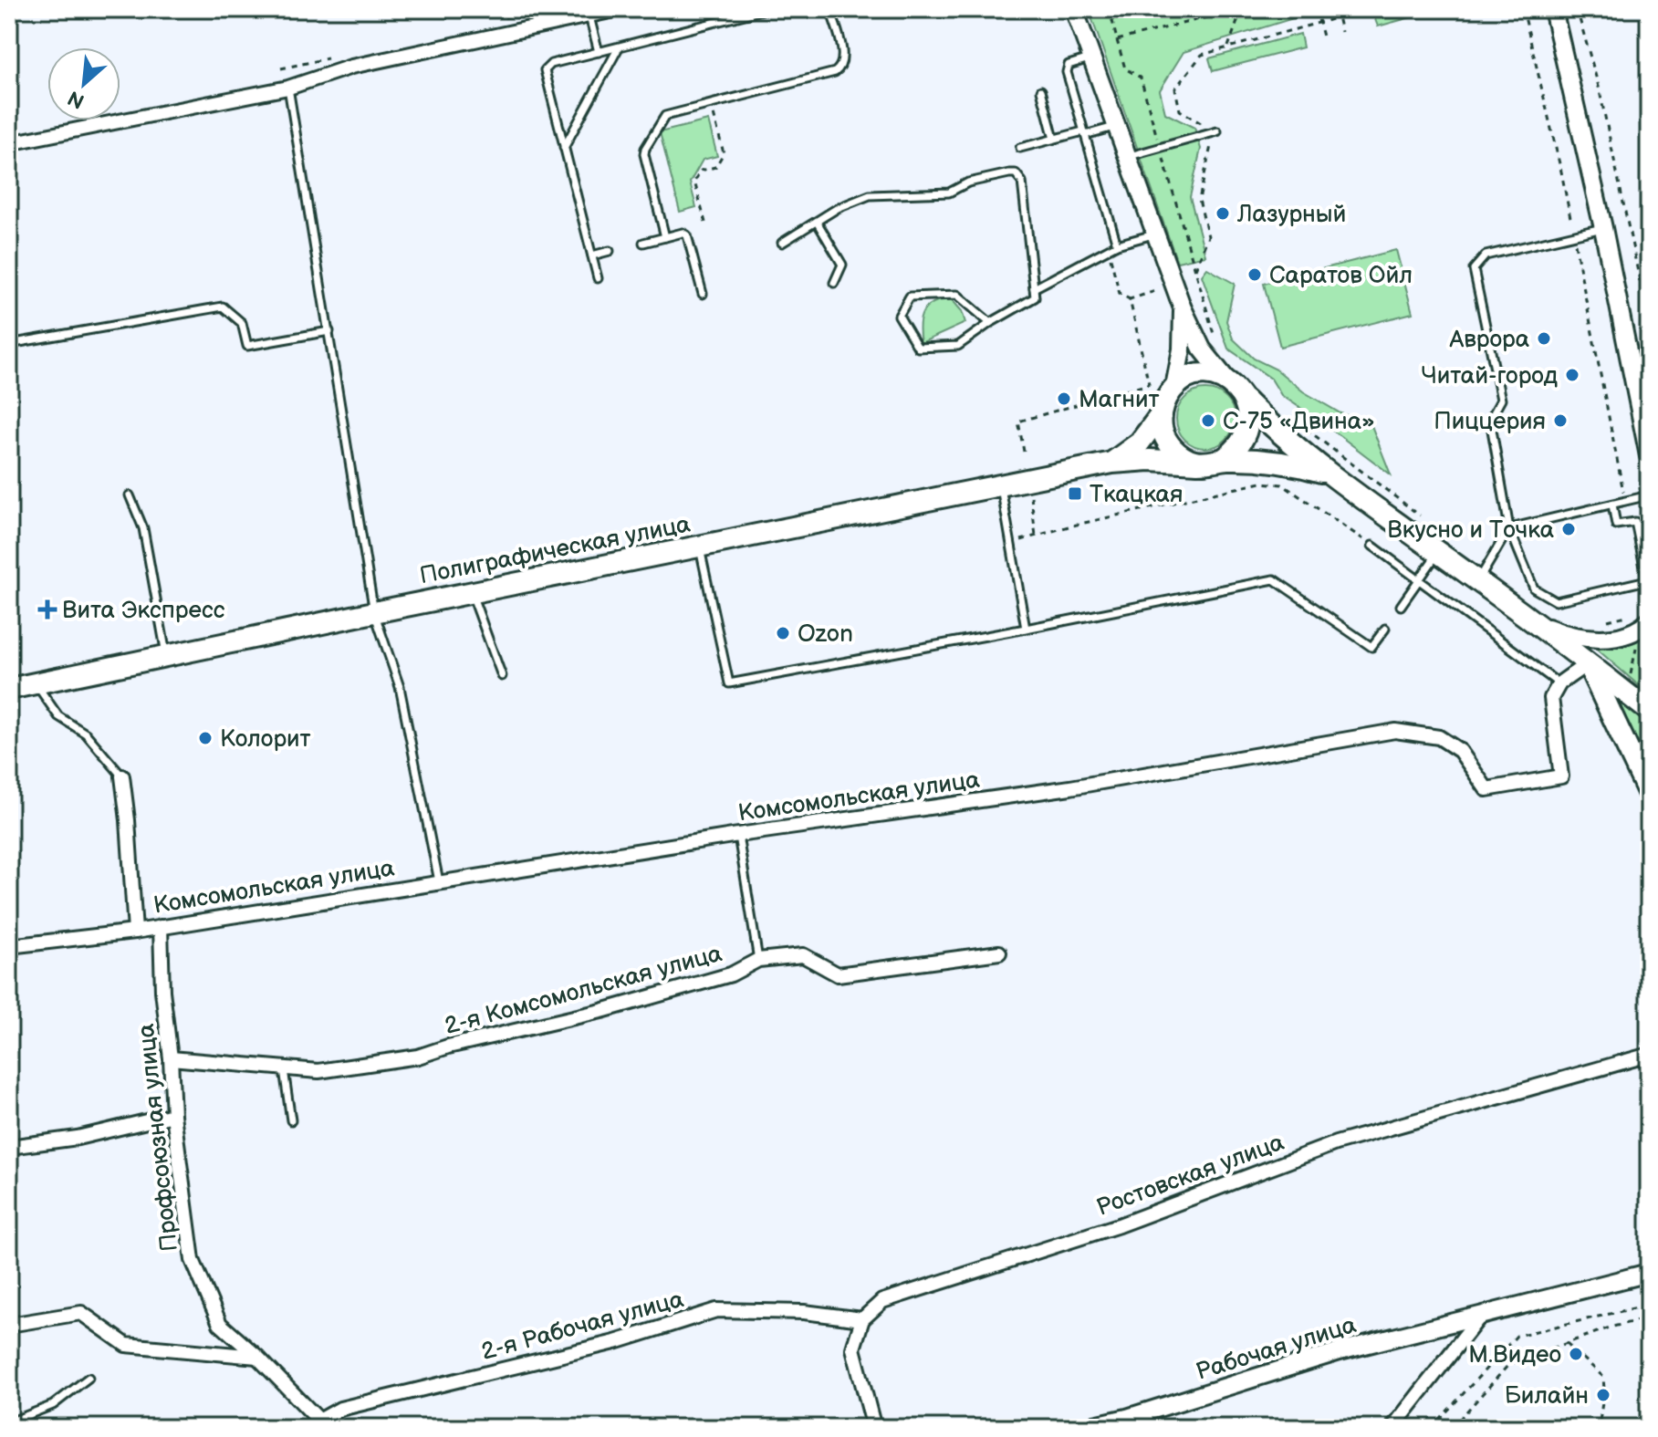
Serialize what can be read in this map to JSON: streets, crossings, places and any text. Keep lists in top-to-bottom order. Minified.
{"streets":{"main road":["Полиграфическая улица"],"street":["Комсомольская улица","2-я Комсомольская улица","Профсоюзная улица","Ростовская улица","2-я Рабочая улица","Рабочая улица"]},"crossings":[["Комсомольская улица","Профсоюзная улица"],["2-я Комсомольская улица","Профсоюзная улица"],["Профсоюзная улица","2-я Рабочая улица"],["Ростовская улица","2-я Рабочая улица"]],"places":{"other":["Лазурный","Саратов Ойл","Аврора","Читай-город","Магнит","С-75 «Двина»","Пиццерия","Вкусно и Точка","Ozon","Колорит","М.Видео","Билайн"],"transit":["Ткацкая"],"health":["Вита Экспресс"]},"north":"bottom left"}
